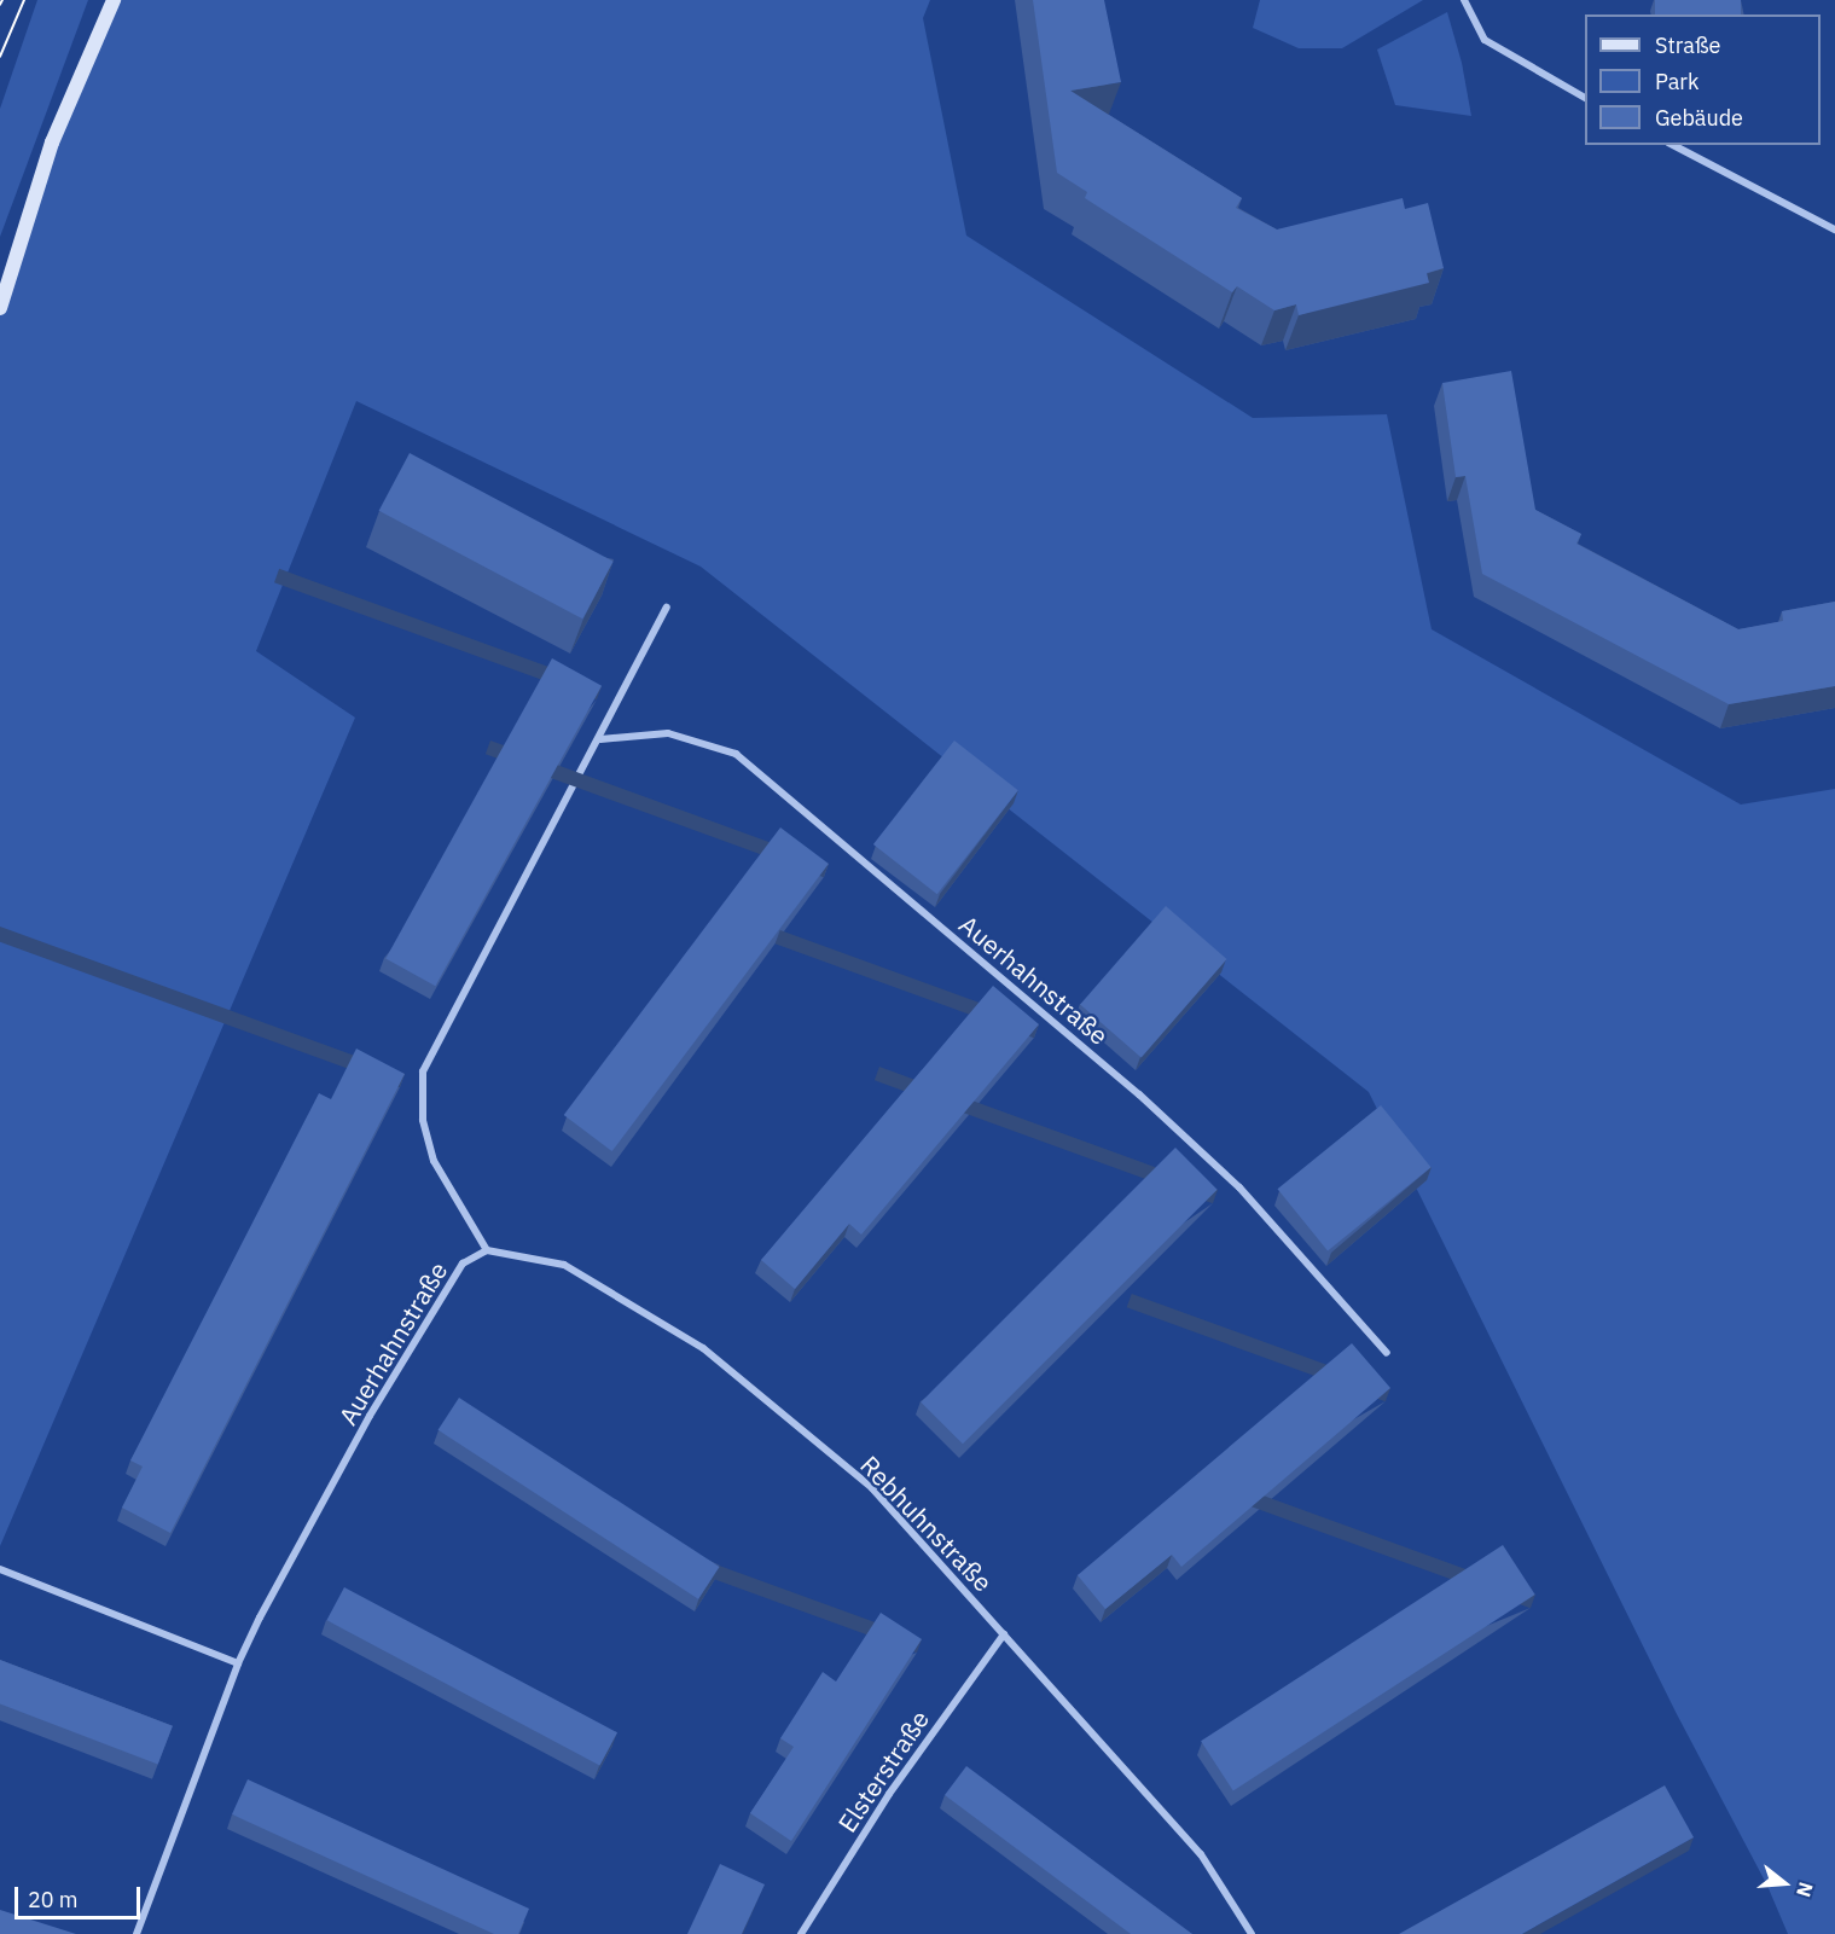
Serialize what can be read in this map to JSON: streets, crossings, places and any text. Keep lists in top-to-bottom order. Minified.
{"streets":{"street":["Auerhahnstraße","Rebhuhnstraße","Elsterstraße"]},"crossings":[["Auerhahnstraße","Rebhuhnstraße"],["Rebhuhnstraße","Elsterstraße"]],"legend":["Straße","Park","Gebäude"],"scale_bar":"20 m","north":"right"}
